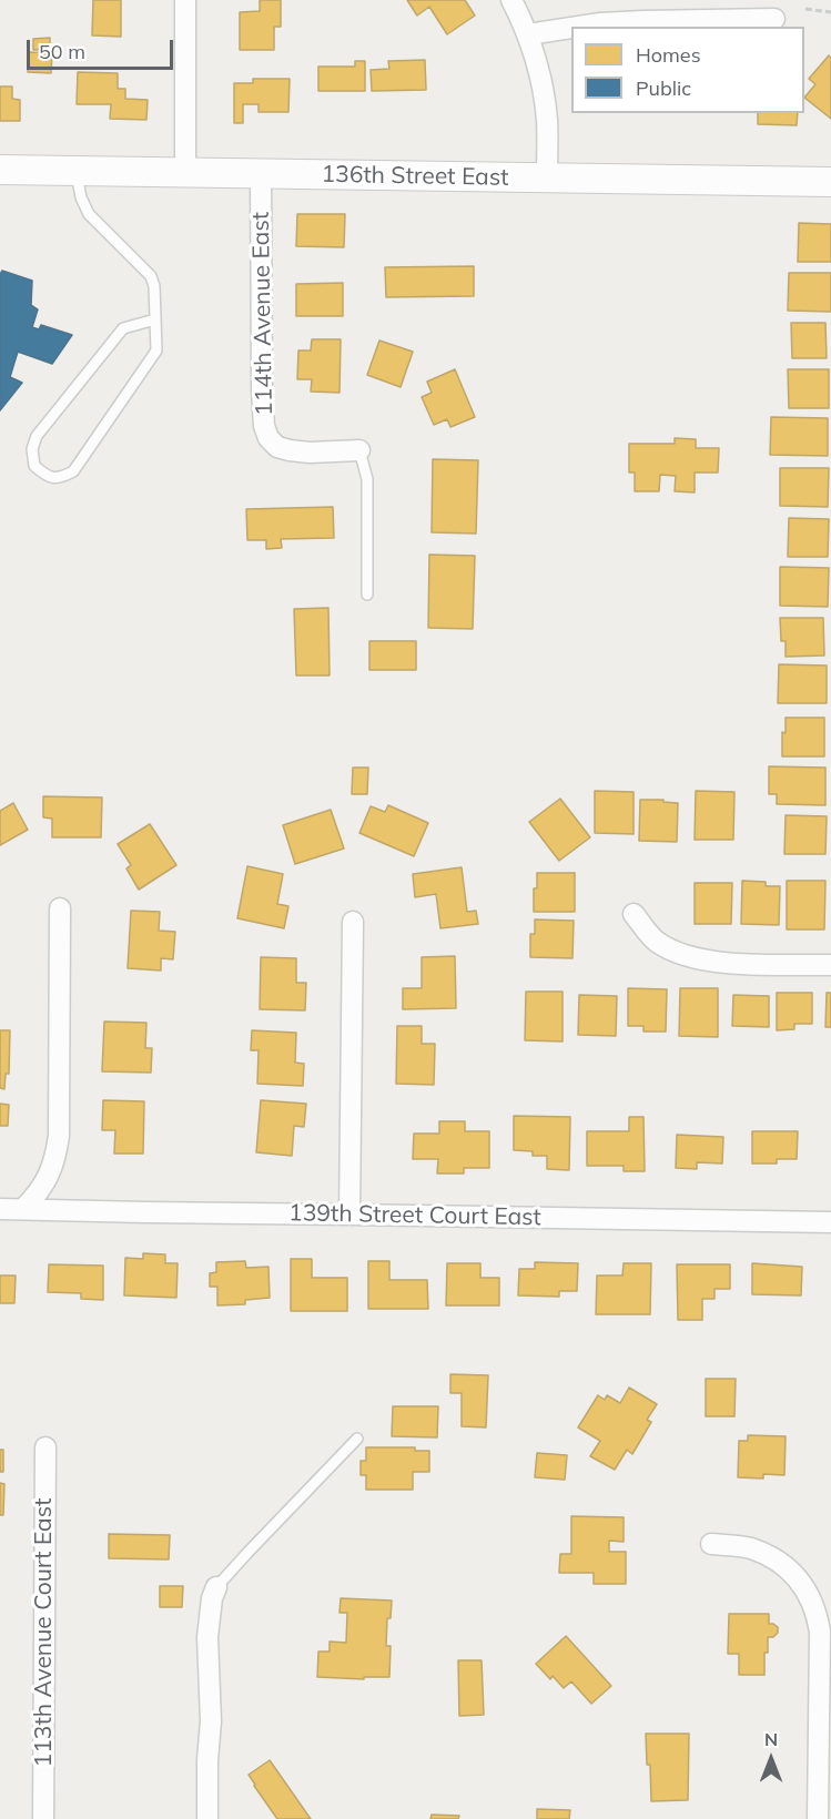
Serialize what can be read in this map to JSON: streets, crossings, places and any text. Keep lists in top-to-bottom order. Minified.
{"streets":{"street":["136th Street East","114th Avenue East","139th Street Court East","113th Avenue Court East"]},"crossings":[["136th Street East","114th Avenue East"]],"legend":["Homes","Public"],"scale_bar":"50 m","north":"top"}
